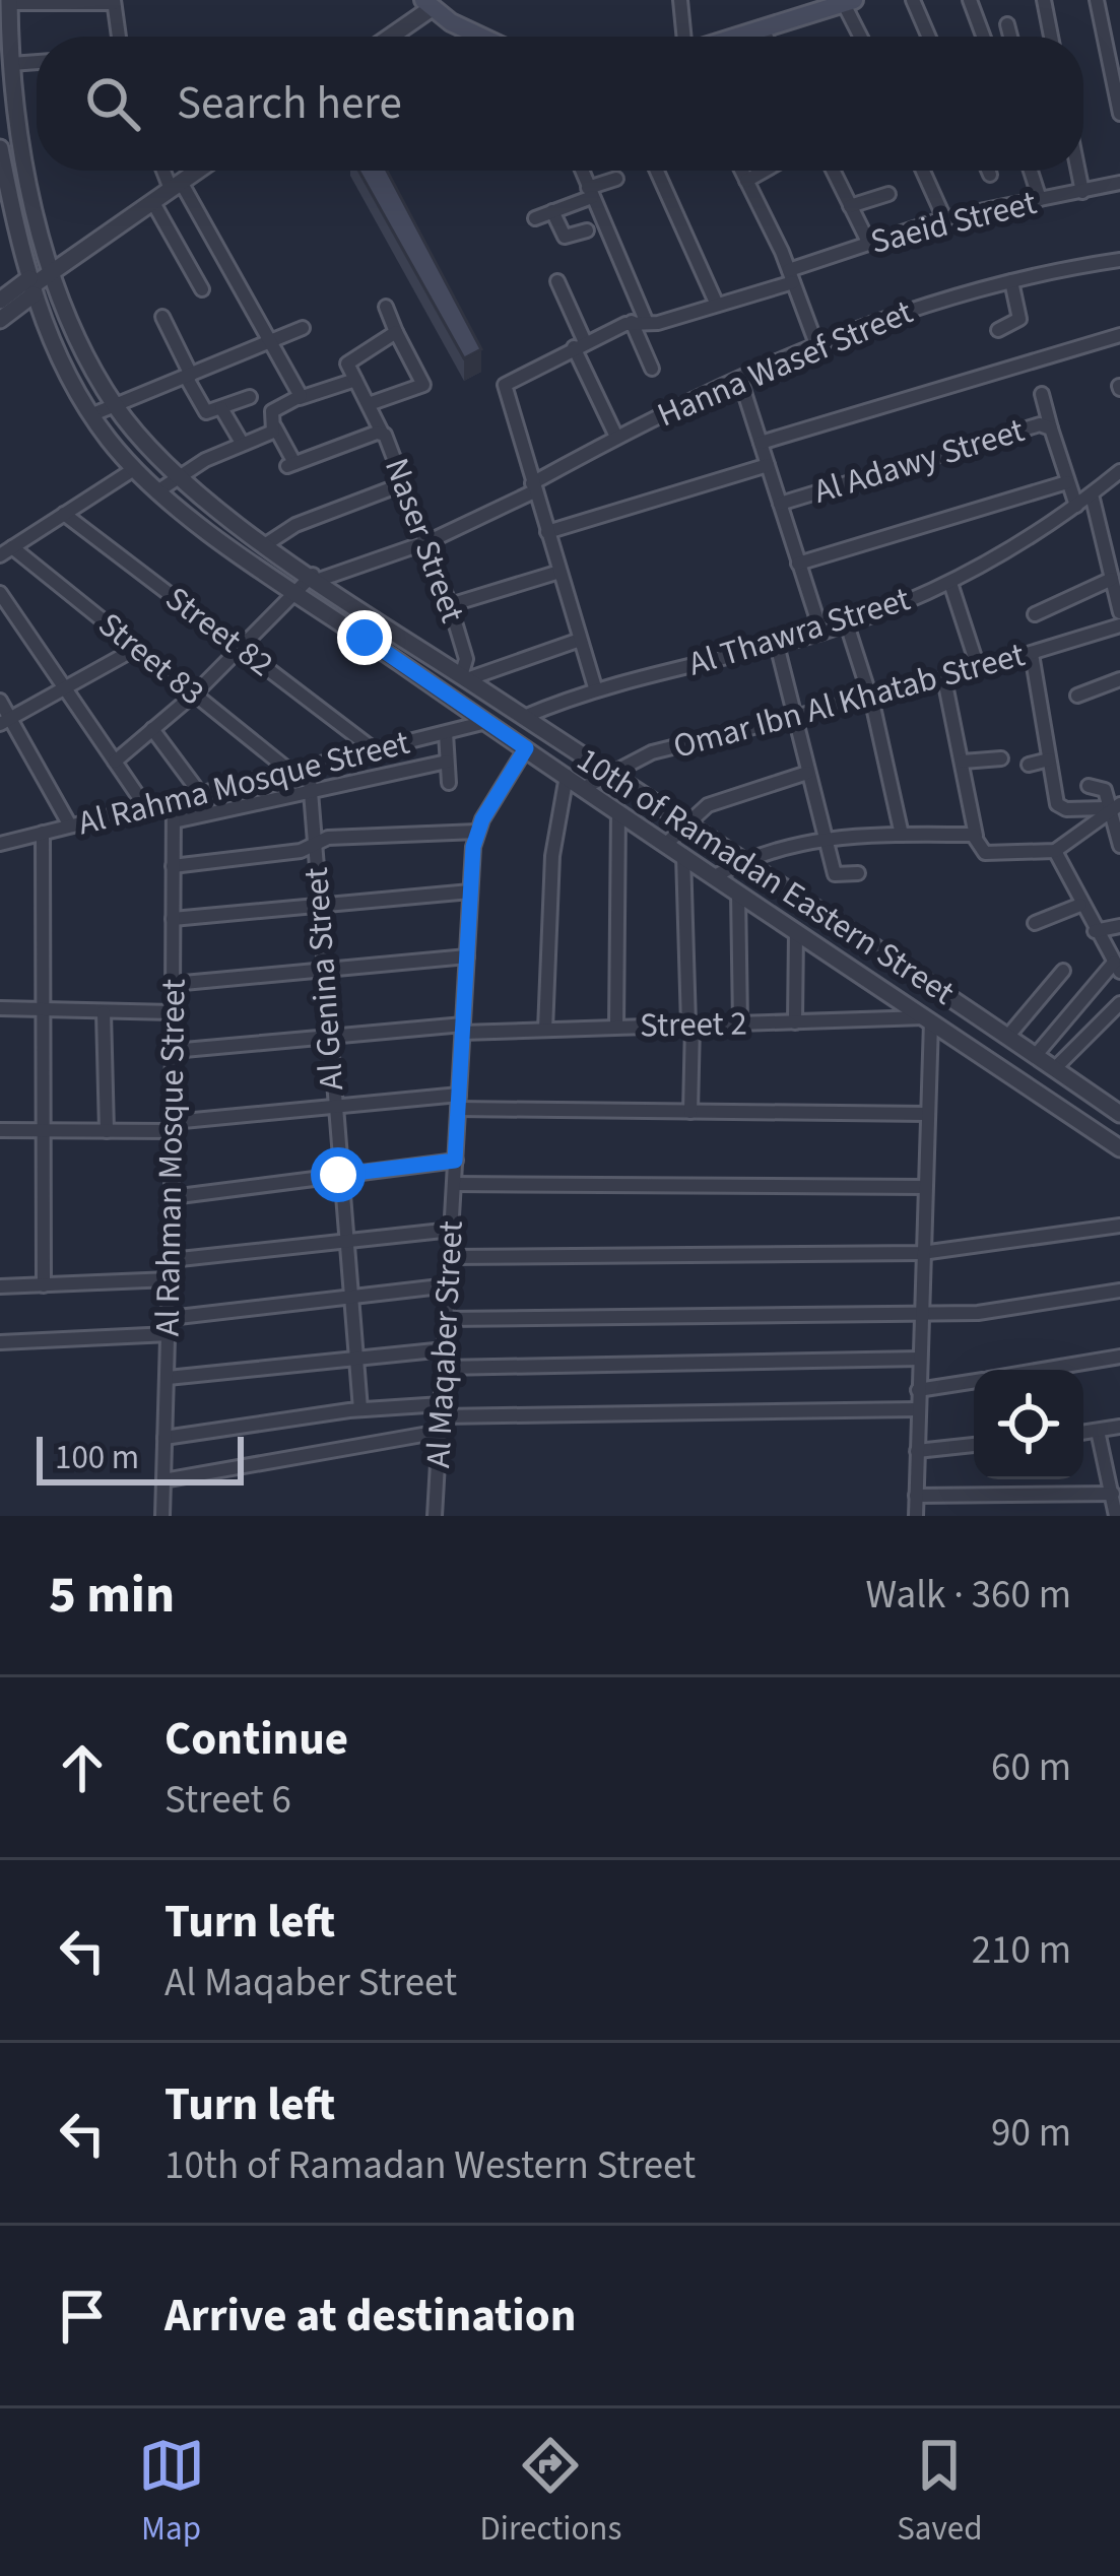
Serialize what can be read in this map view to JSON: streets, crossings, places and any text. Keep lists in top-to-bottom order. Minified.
{"streets":{"street":["Saeid Street","Hanna Wasef Street","Al Adawy Street","Naser Street","Street 82","Al Thawra Street","Street 83","Omar Ibn Al Khatab Street","Al Rahma Mosque Street","10th of Ramadan Eastern Street","Al Genina Street","Street 2","Al Rahman Mosque Street","Al Maqaber Street"]},"crossings":[["Saeid Street","Hanna Wasef Street"],["Hanna Wasef Street","Naser Street"],["Hanna Wasef Street","10th of Ramadan Eastern Street"],["Al Adawy Street","Al Thawra Street"],["Naser Street","10th of Ramadan Eastern Street"],["Street 82","Al Rahma Mosque Street"],["Al Thawra Street","10th of Ramadan Eastern Street"],["Street 83","Al Rahma Mosque Street"],["Omar Ibn Al Khatab Street","10th of Ramadan Eastern Street"],["Al Rahma Mosque Street","Al Genina Street"],["Al Rahma Mosque Street","Al Rahman Mosque Street"],["Al Genina Street","Street 2"],["Street 2","Al Rahman Mosque Street"],["Street 2","Al Maqaber Street"]],"scale_bar":"100 m","page":{"search":"Search here","scale":"100 m","heading":["5 min","Walk · 360 m"],"list":[["Continue","Street 6","60 m"],["Turn left","Al Maqaber Street","210 m"],["Turn left","10th of Ramadan Western Street","90 m"],"Arrive at destination"],"nav":["Map","Directions","Saved"]}}
